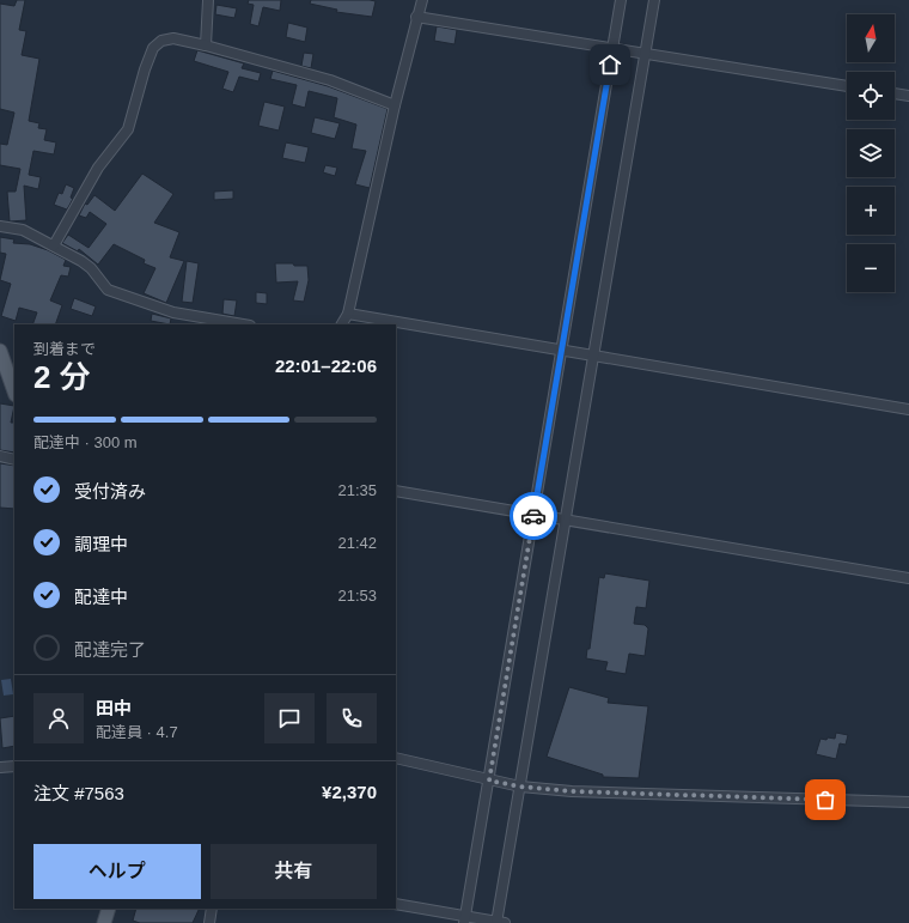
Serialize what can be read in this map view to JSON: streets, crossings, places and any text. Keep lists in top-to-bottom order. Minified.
{"north":"top","page":{"map_buttons":["+","−"],"heading":["2 分","到着まで","22:01–22:06"],"panel":["田中","配達員 · 4.7","注文 #7563","¥2,370"],"bar":"配達中 · 300 m","list":[["受付済み","21:35"],["調理中","21:42"],["配達中","21:53"],"配達完了"],"buttons":["ヘルプ","共有"]}}
